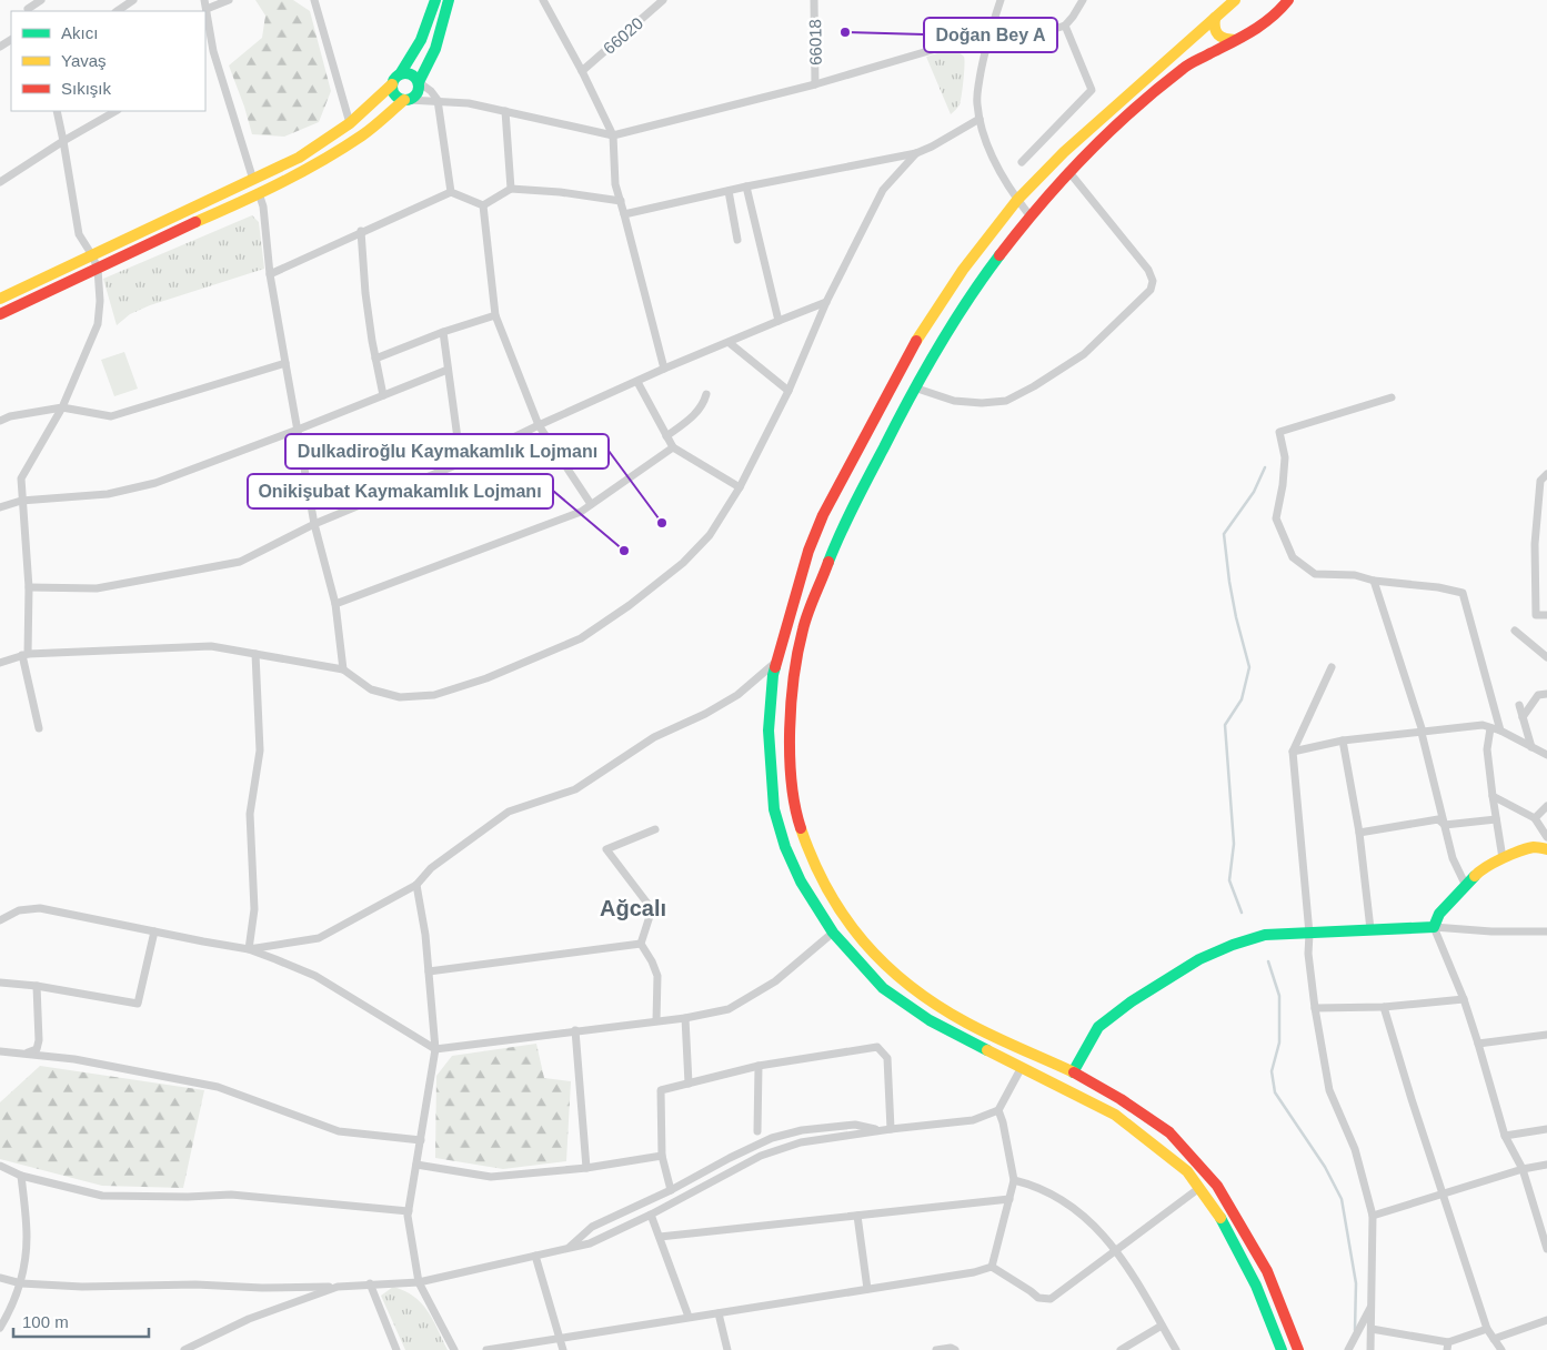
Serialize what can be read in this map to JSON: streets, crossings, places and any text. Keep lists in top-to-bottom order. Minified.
{"streets":{"street":["66020","66018"]},"districts":["Ağcalı"],"places":["Doğan Bey A","Dulkadiroğlu Kaymakamlık Lojmanı","Onikişubat Kaymakamlık Lojmanı"],"legend":["Akıcı","Yavaş","Sıkışık"],"scale_bar":"100 m"}
